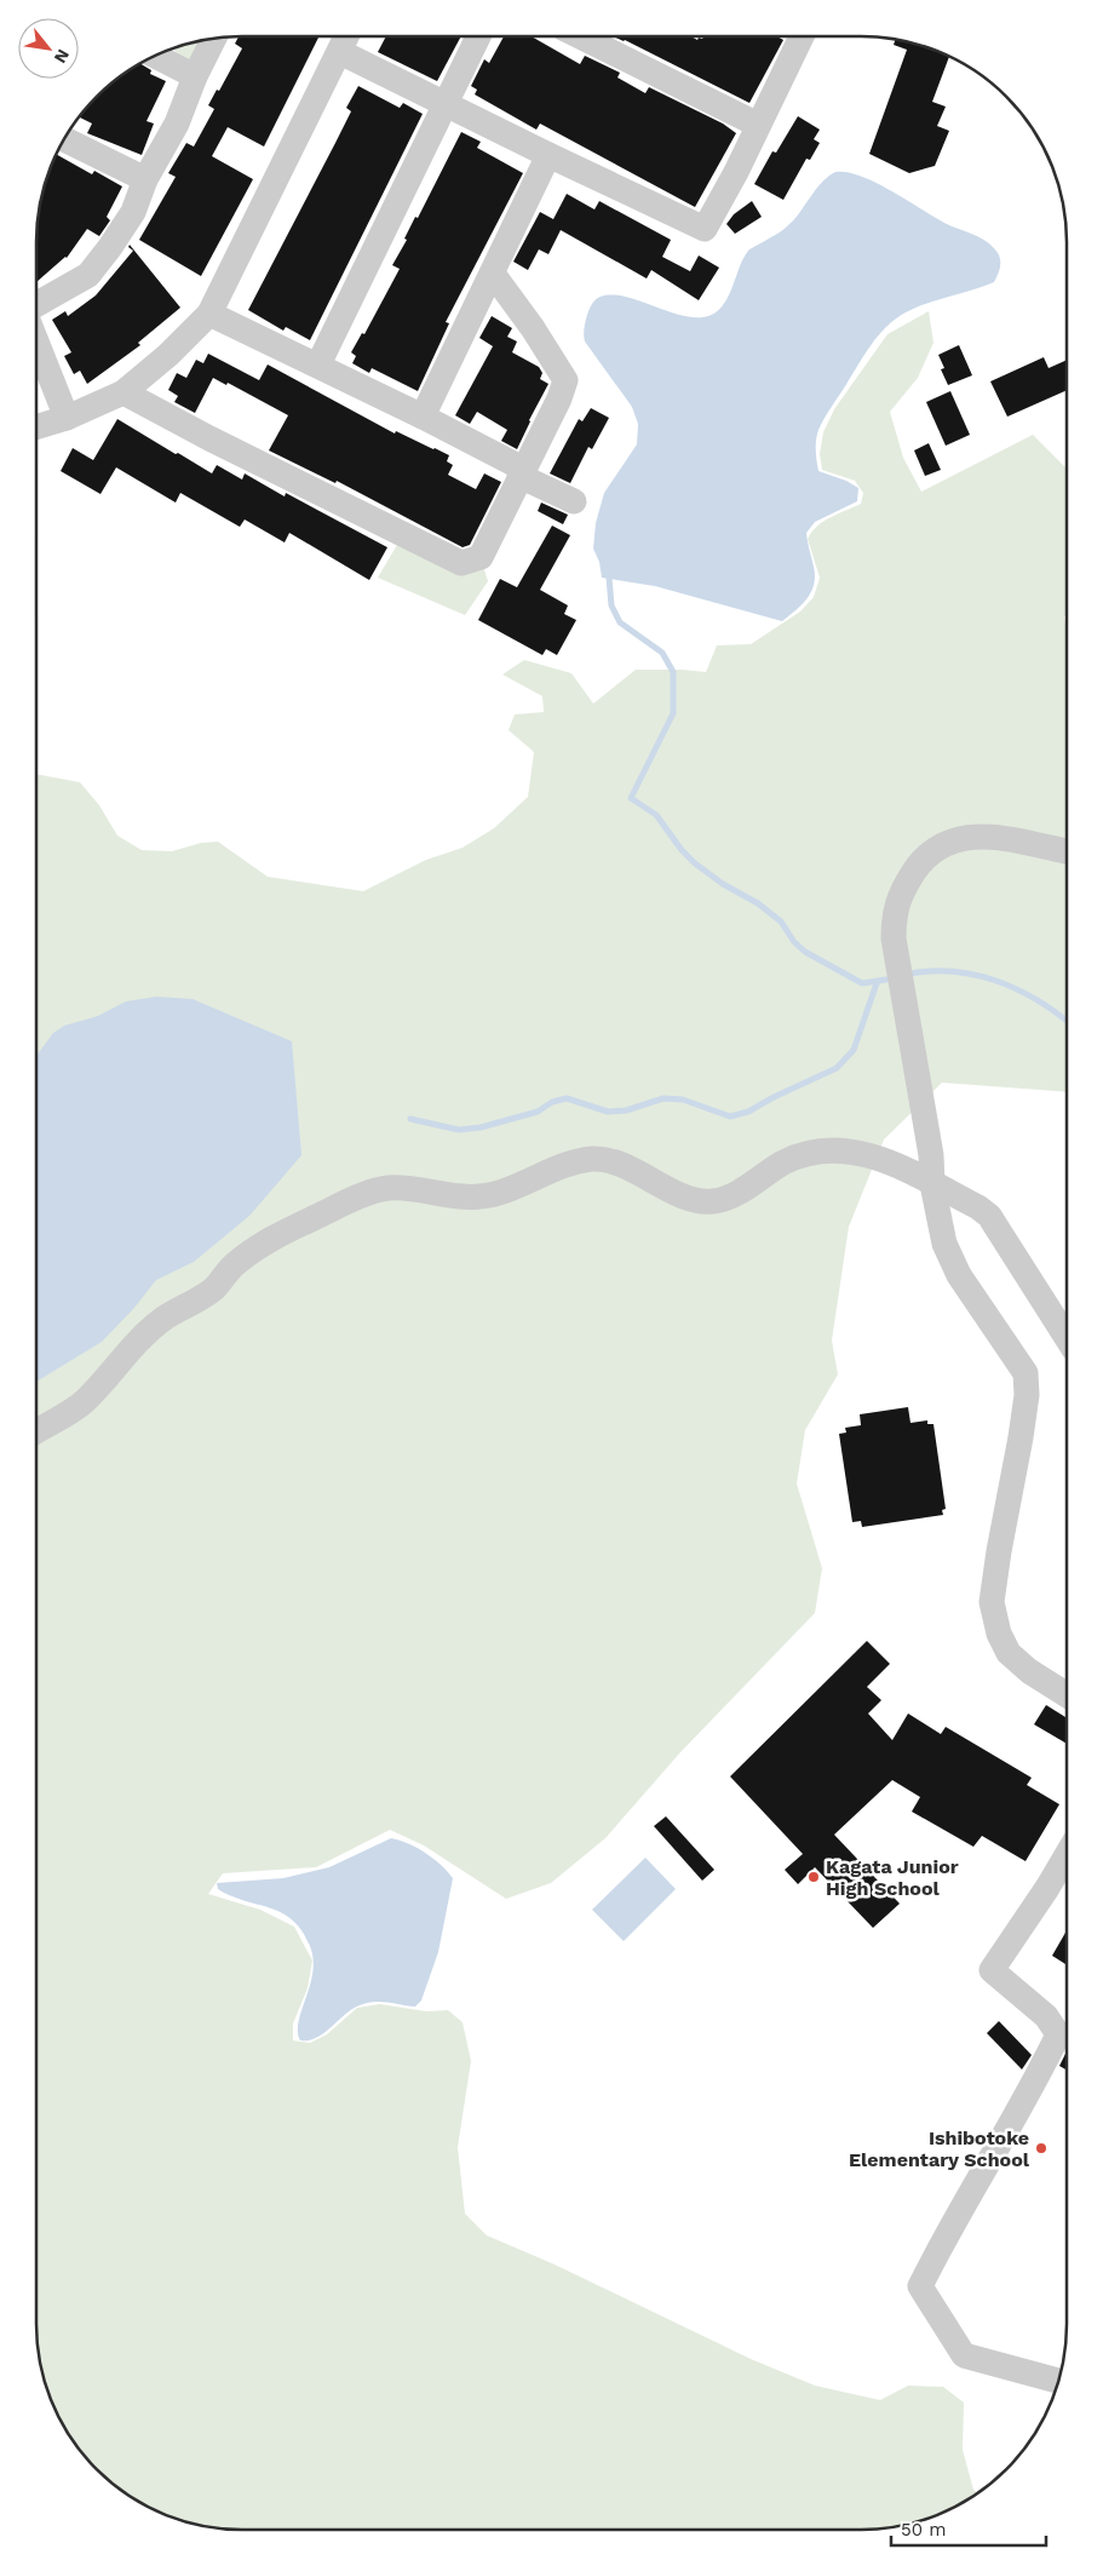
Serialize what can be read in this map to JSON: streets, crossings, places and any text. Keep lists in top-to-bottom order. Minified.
{"places":["Kagata Junior High School","Ishibotoke Elementary School"],"scale_bar":"50 m","north":"bottom right"}
